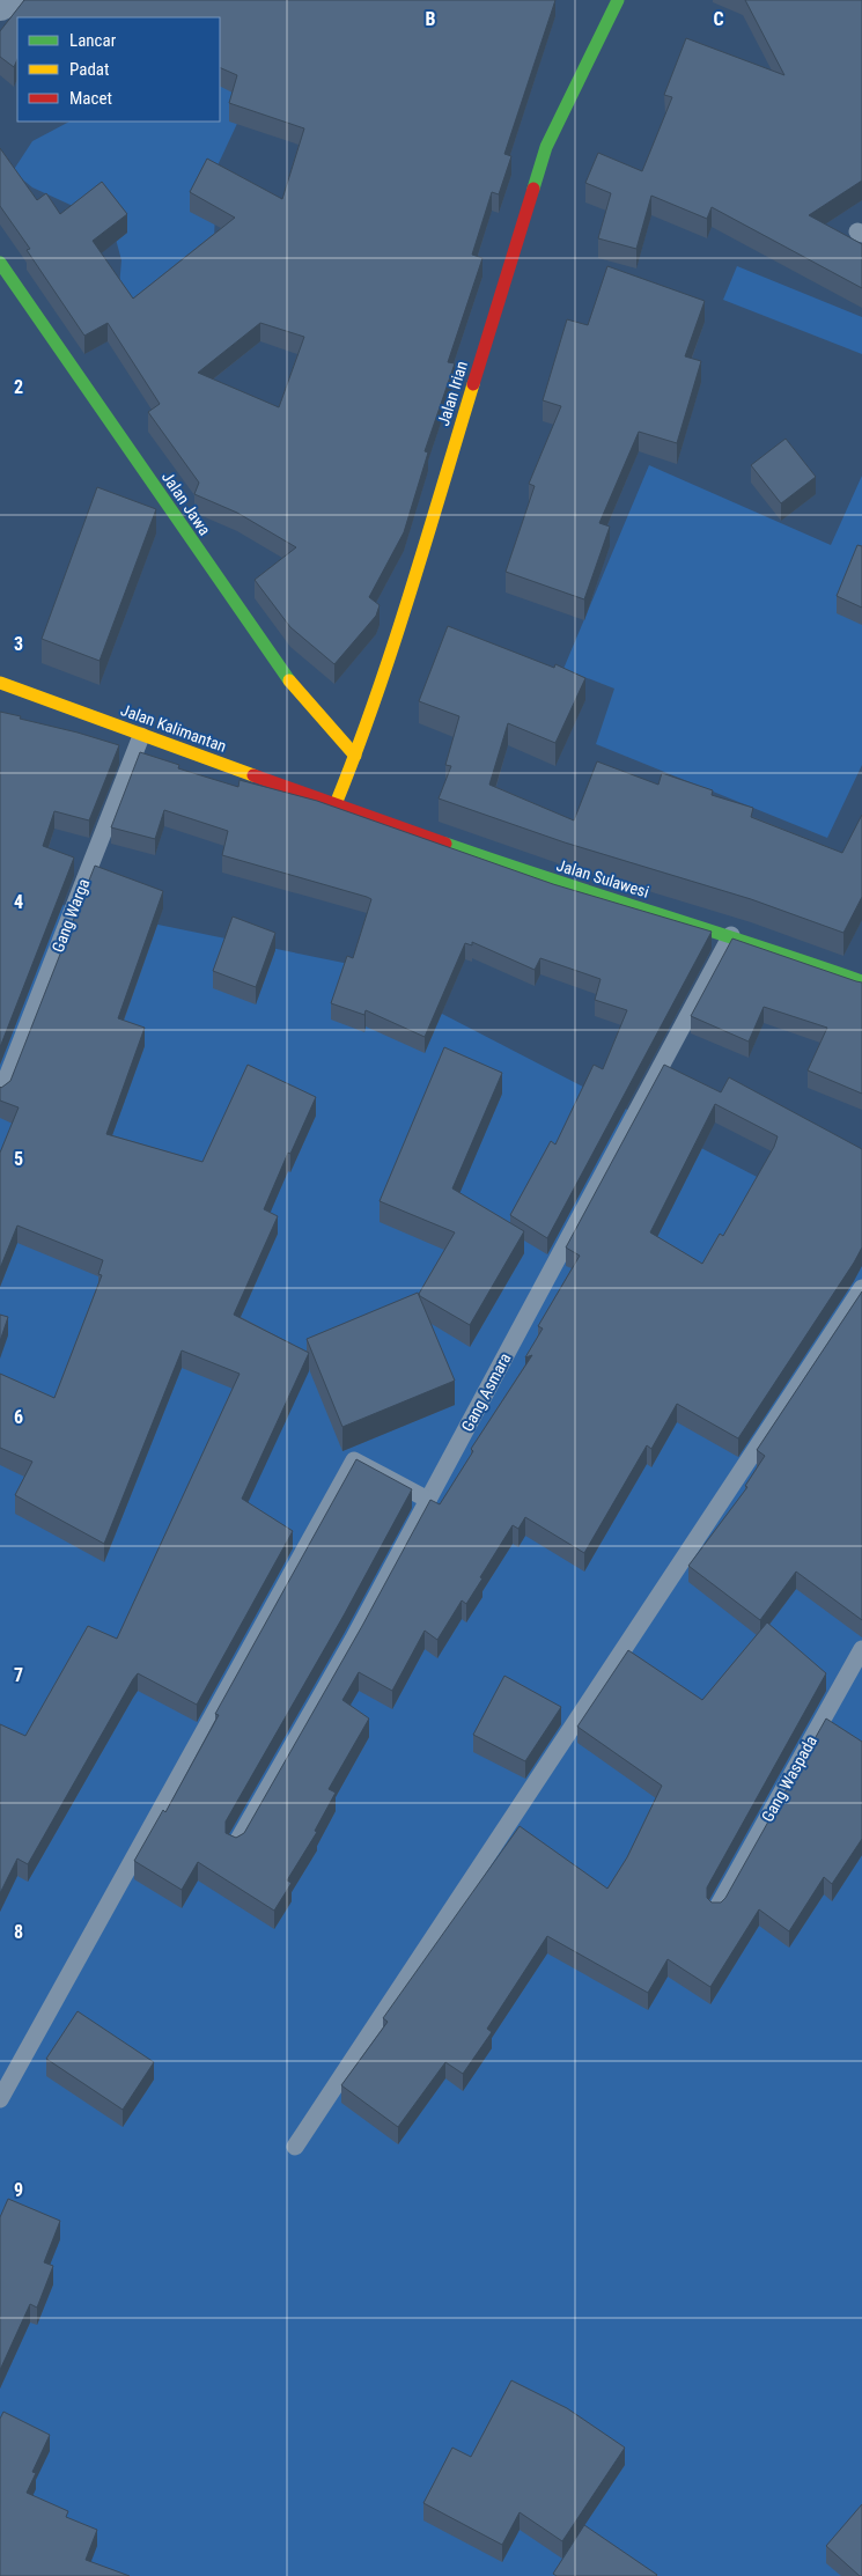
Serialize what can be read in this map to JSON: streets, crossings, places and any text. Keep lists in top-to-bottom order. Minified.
{"streets":{"street":["Jalan Irian","Jalan Jawa","Jalan Kalimantan","Jalan Sulawesi"],"lane":["Gang Warga","Gang Asmara","Gang Waspada"]},"crossings":[["Jalan Irian","Jalan Jawa"],["Jalan Irian","Jalan Kalimantan"],["Jalan Irian","Jalan Sulawesi"],["Jalan Kalimantan","Jalan Sulawesi"],["Jalan Kalimantan","Gang Warga"],["Jalan Sulawesi","Gang Asmara"]],"legend":["Lancar","Padat","Macet"],"grid":{"columns":["B","C"],"rows":["2","3","4","5","6","7","8","9"]}}
